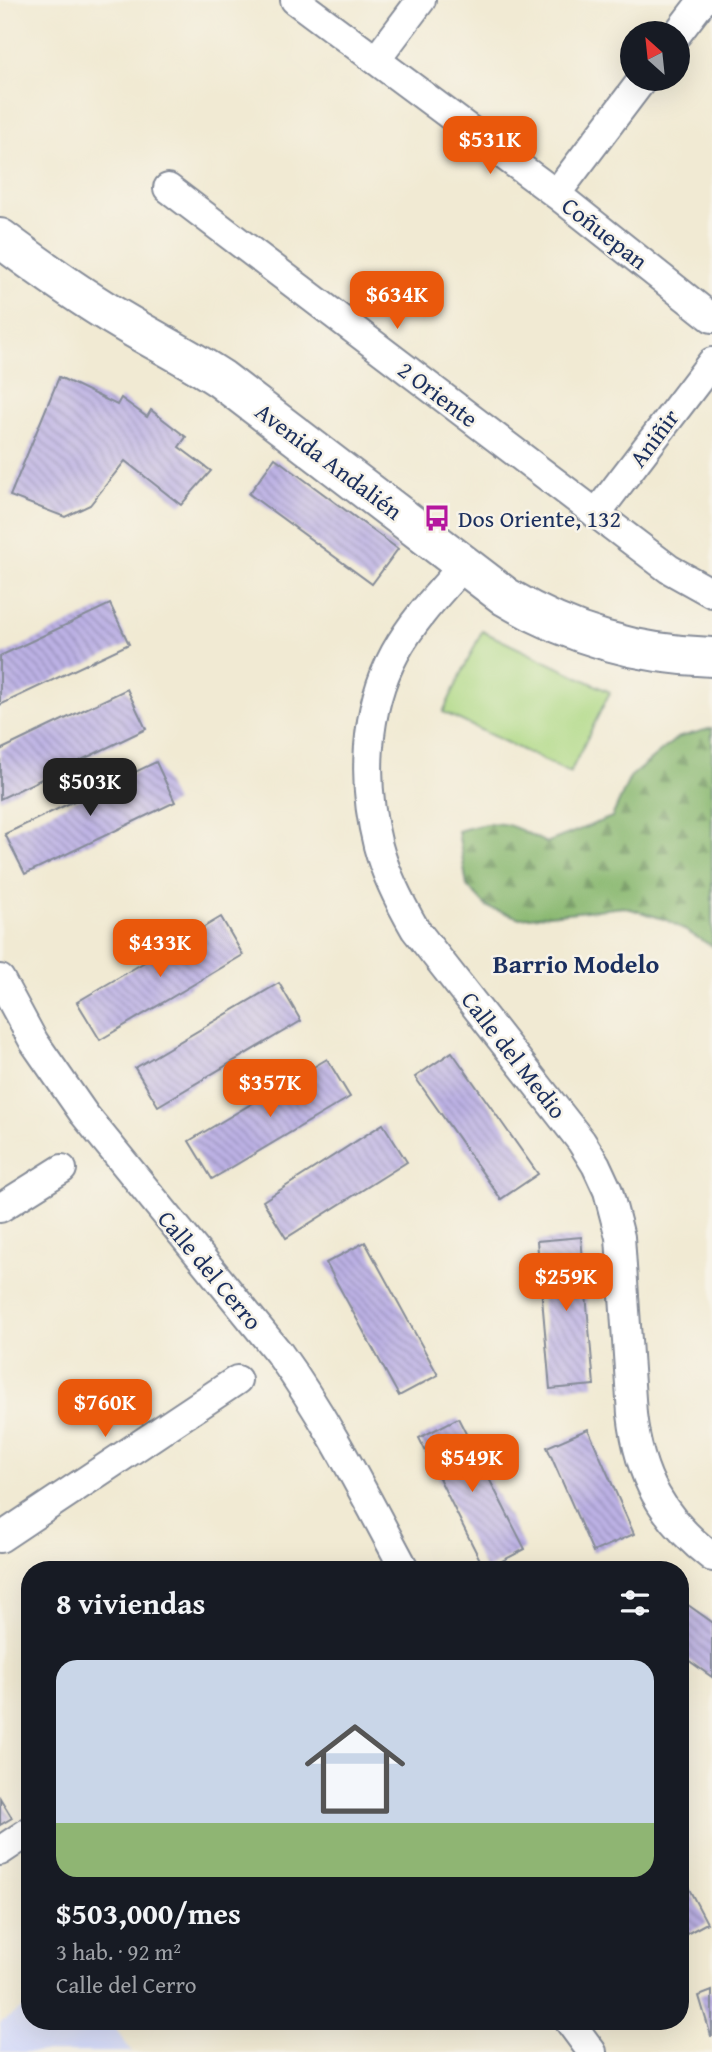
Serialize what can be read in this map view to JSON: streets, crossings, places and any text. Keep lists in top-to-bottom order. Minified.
{"streets":{"main road":["Avenida Andalién"],"street":["Coñuepan","2 Oriente","Aniñir","Calle del Medio","Calle del Cerro"]},"crossings":[["2 Oriente","Aniñir"],["Avenida Andalién","Calle del Medio"]],"districts":["Barrio Modelo"],"places":{"bus stop":["Dos Oriente, 132"]},"north":"top left","page":{"price":["$531K","$634K","$503K","$433K","$357K","$259K","$760K","$549K"],"heading":"8 viviendas","list":[{"name":"$503,000/mes","note":"3 hab. · 92 m² · Calle del Cerro"}]}}
